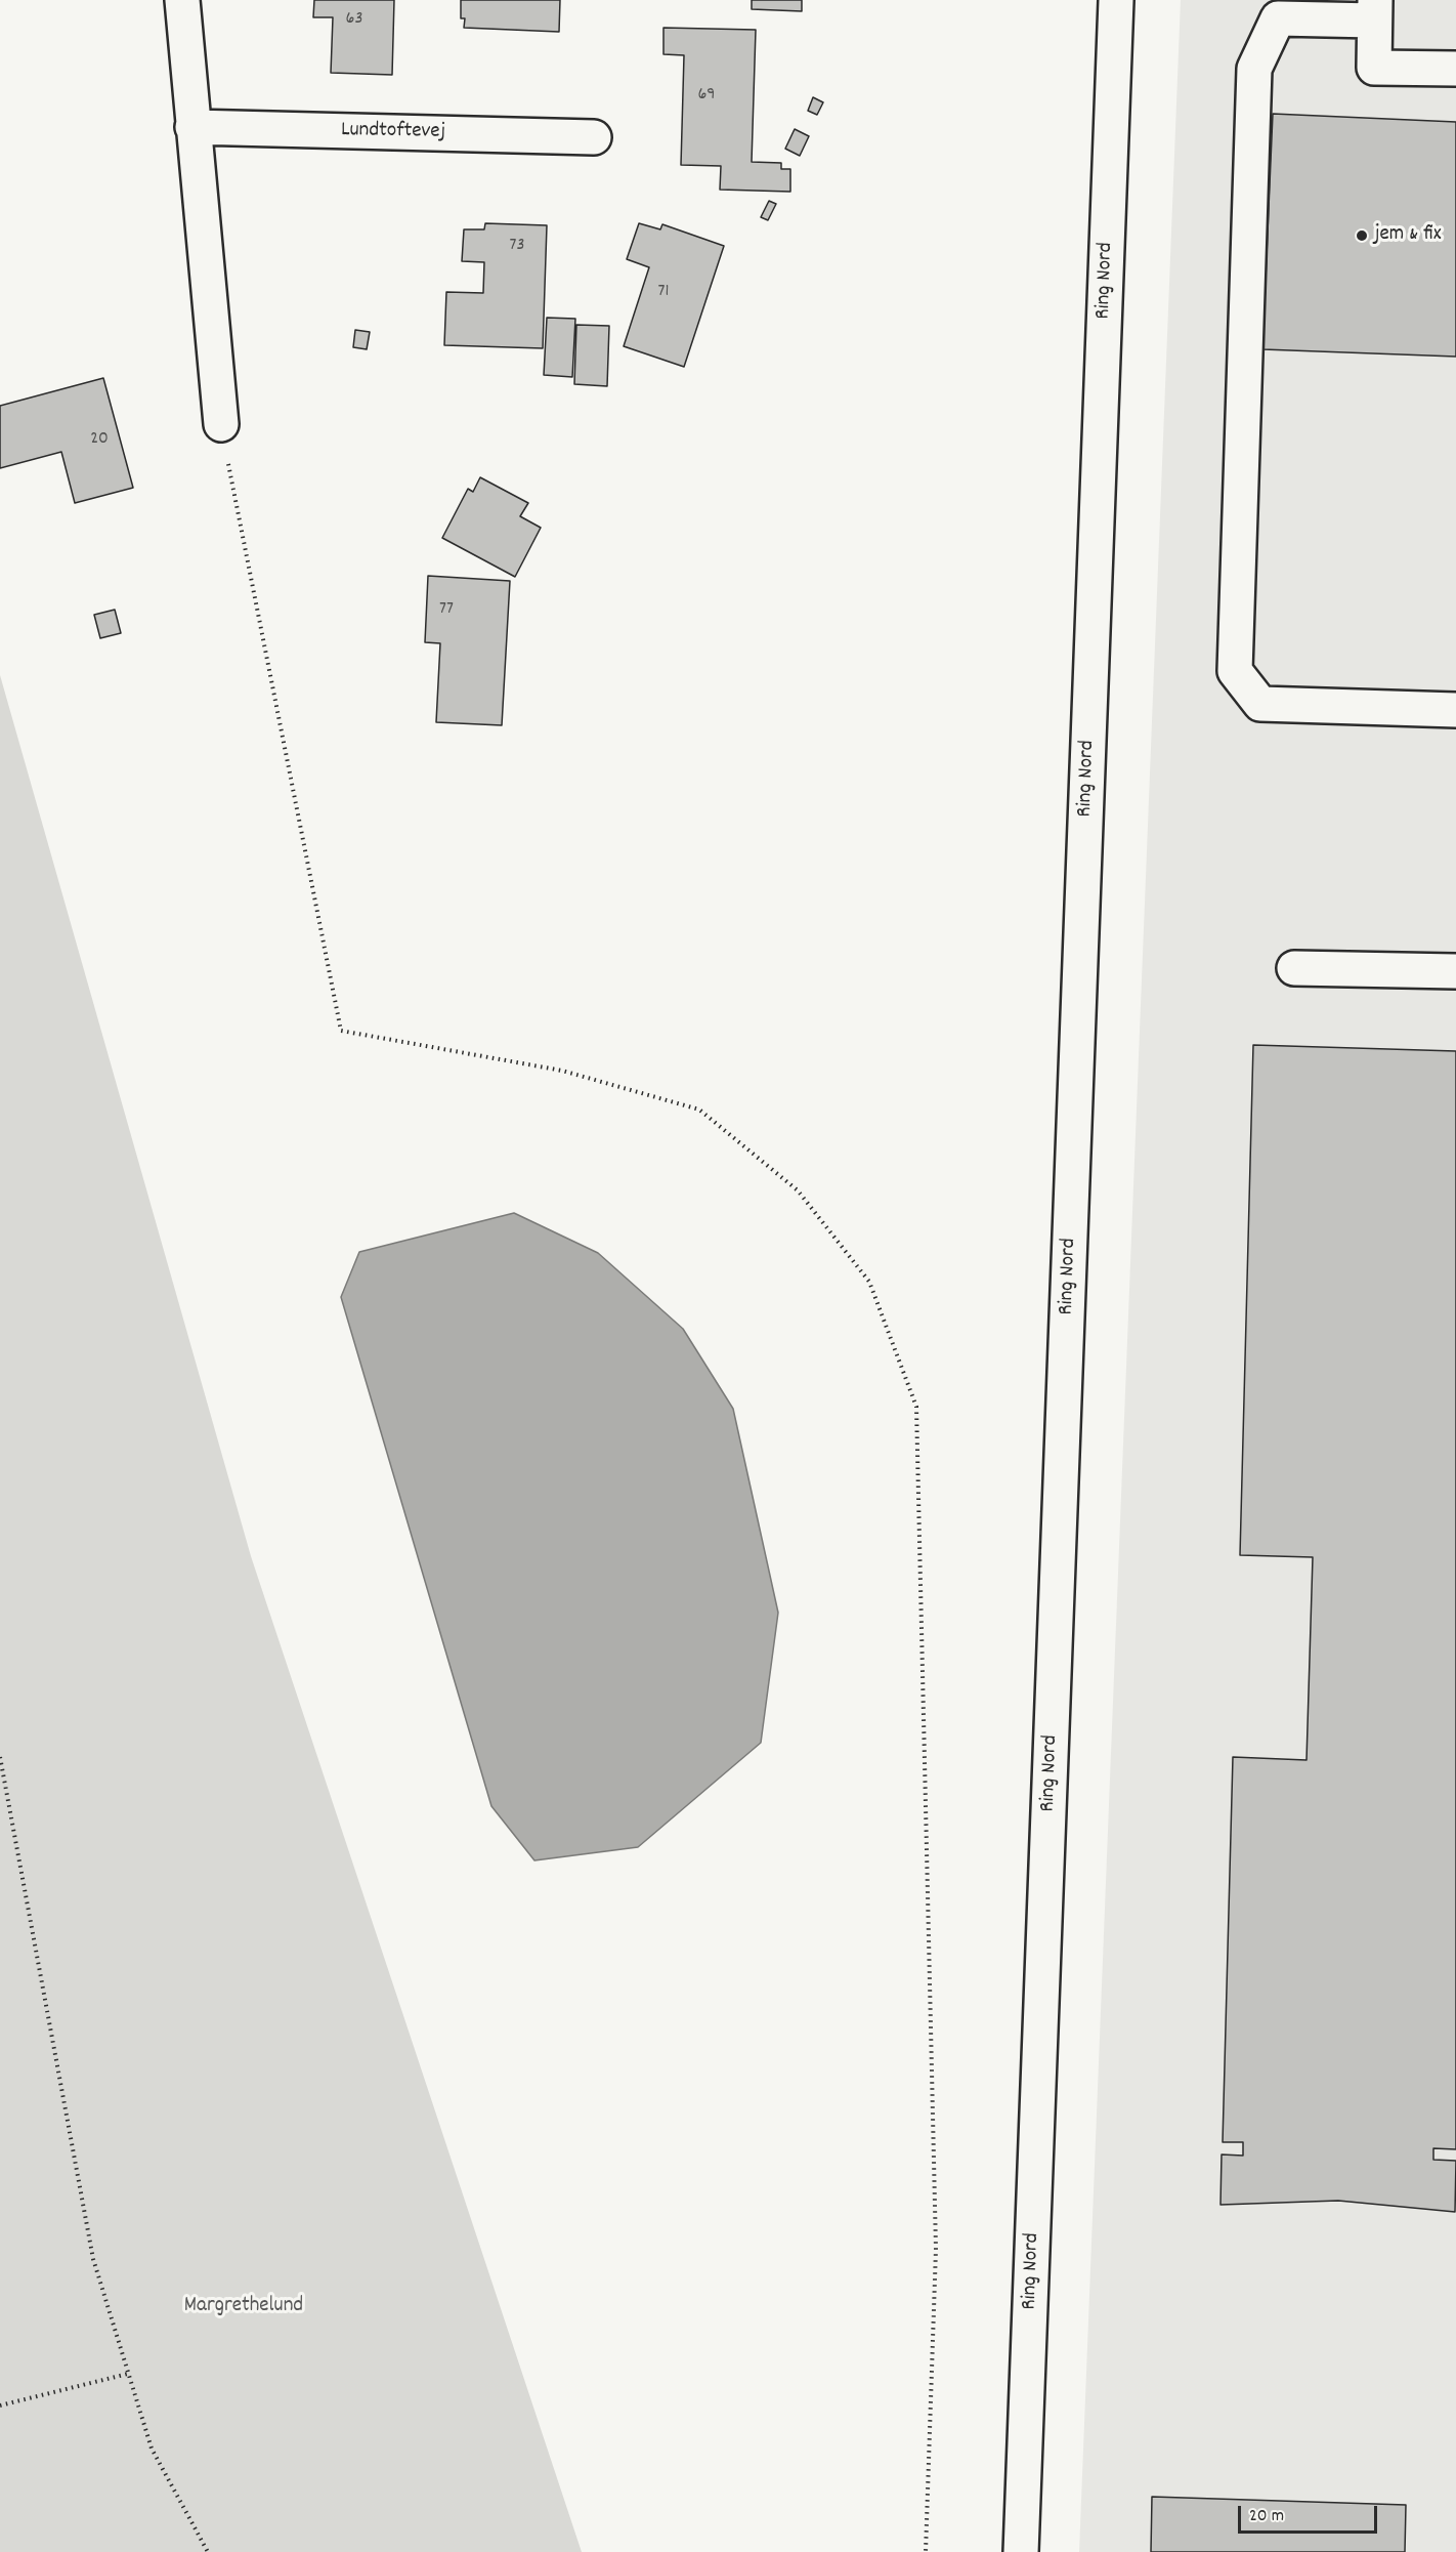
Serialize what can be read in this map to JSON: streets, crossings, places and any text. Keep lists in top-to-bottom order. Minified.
{"streets":{"main road":["Lundtoftevej","Ring Nord"]},"parks":["Margrethelund"],"places":["jem & fix"],"house_numbers":["63","69","73","71","20","77"],"scale_bar":"20 m"}
